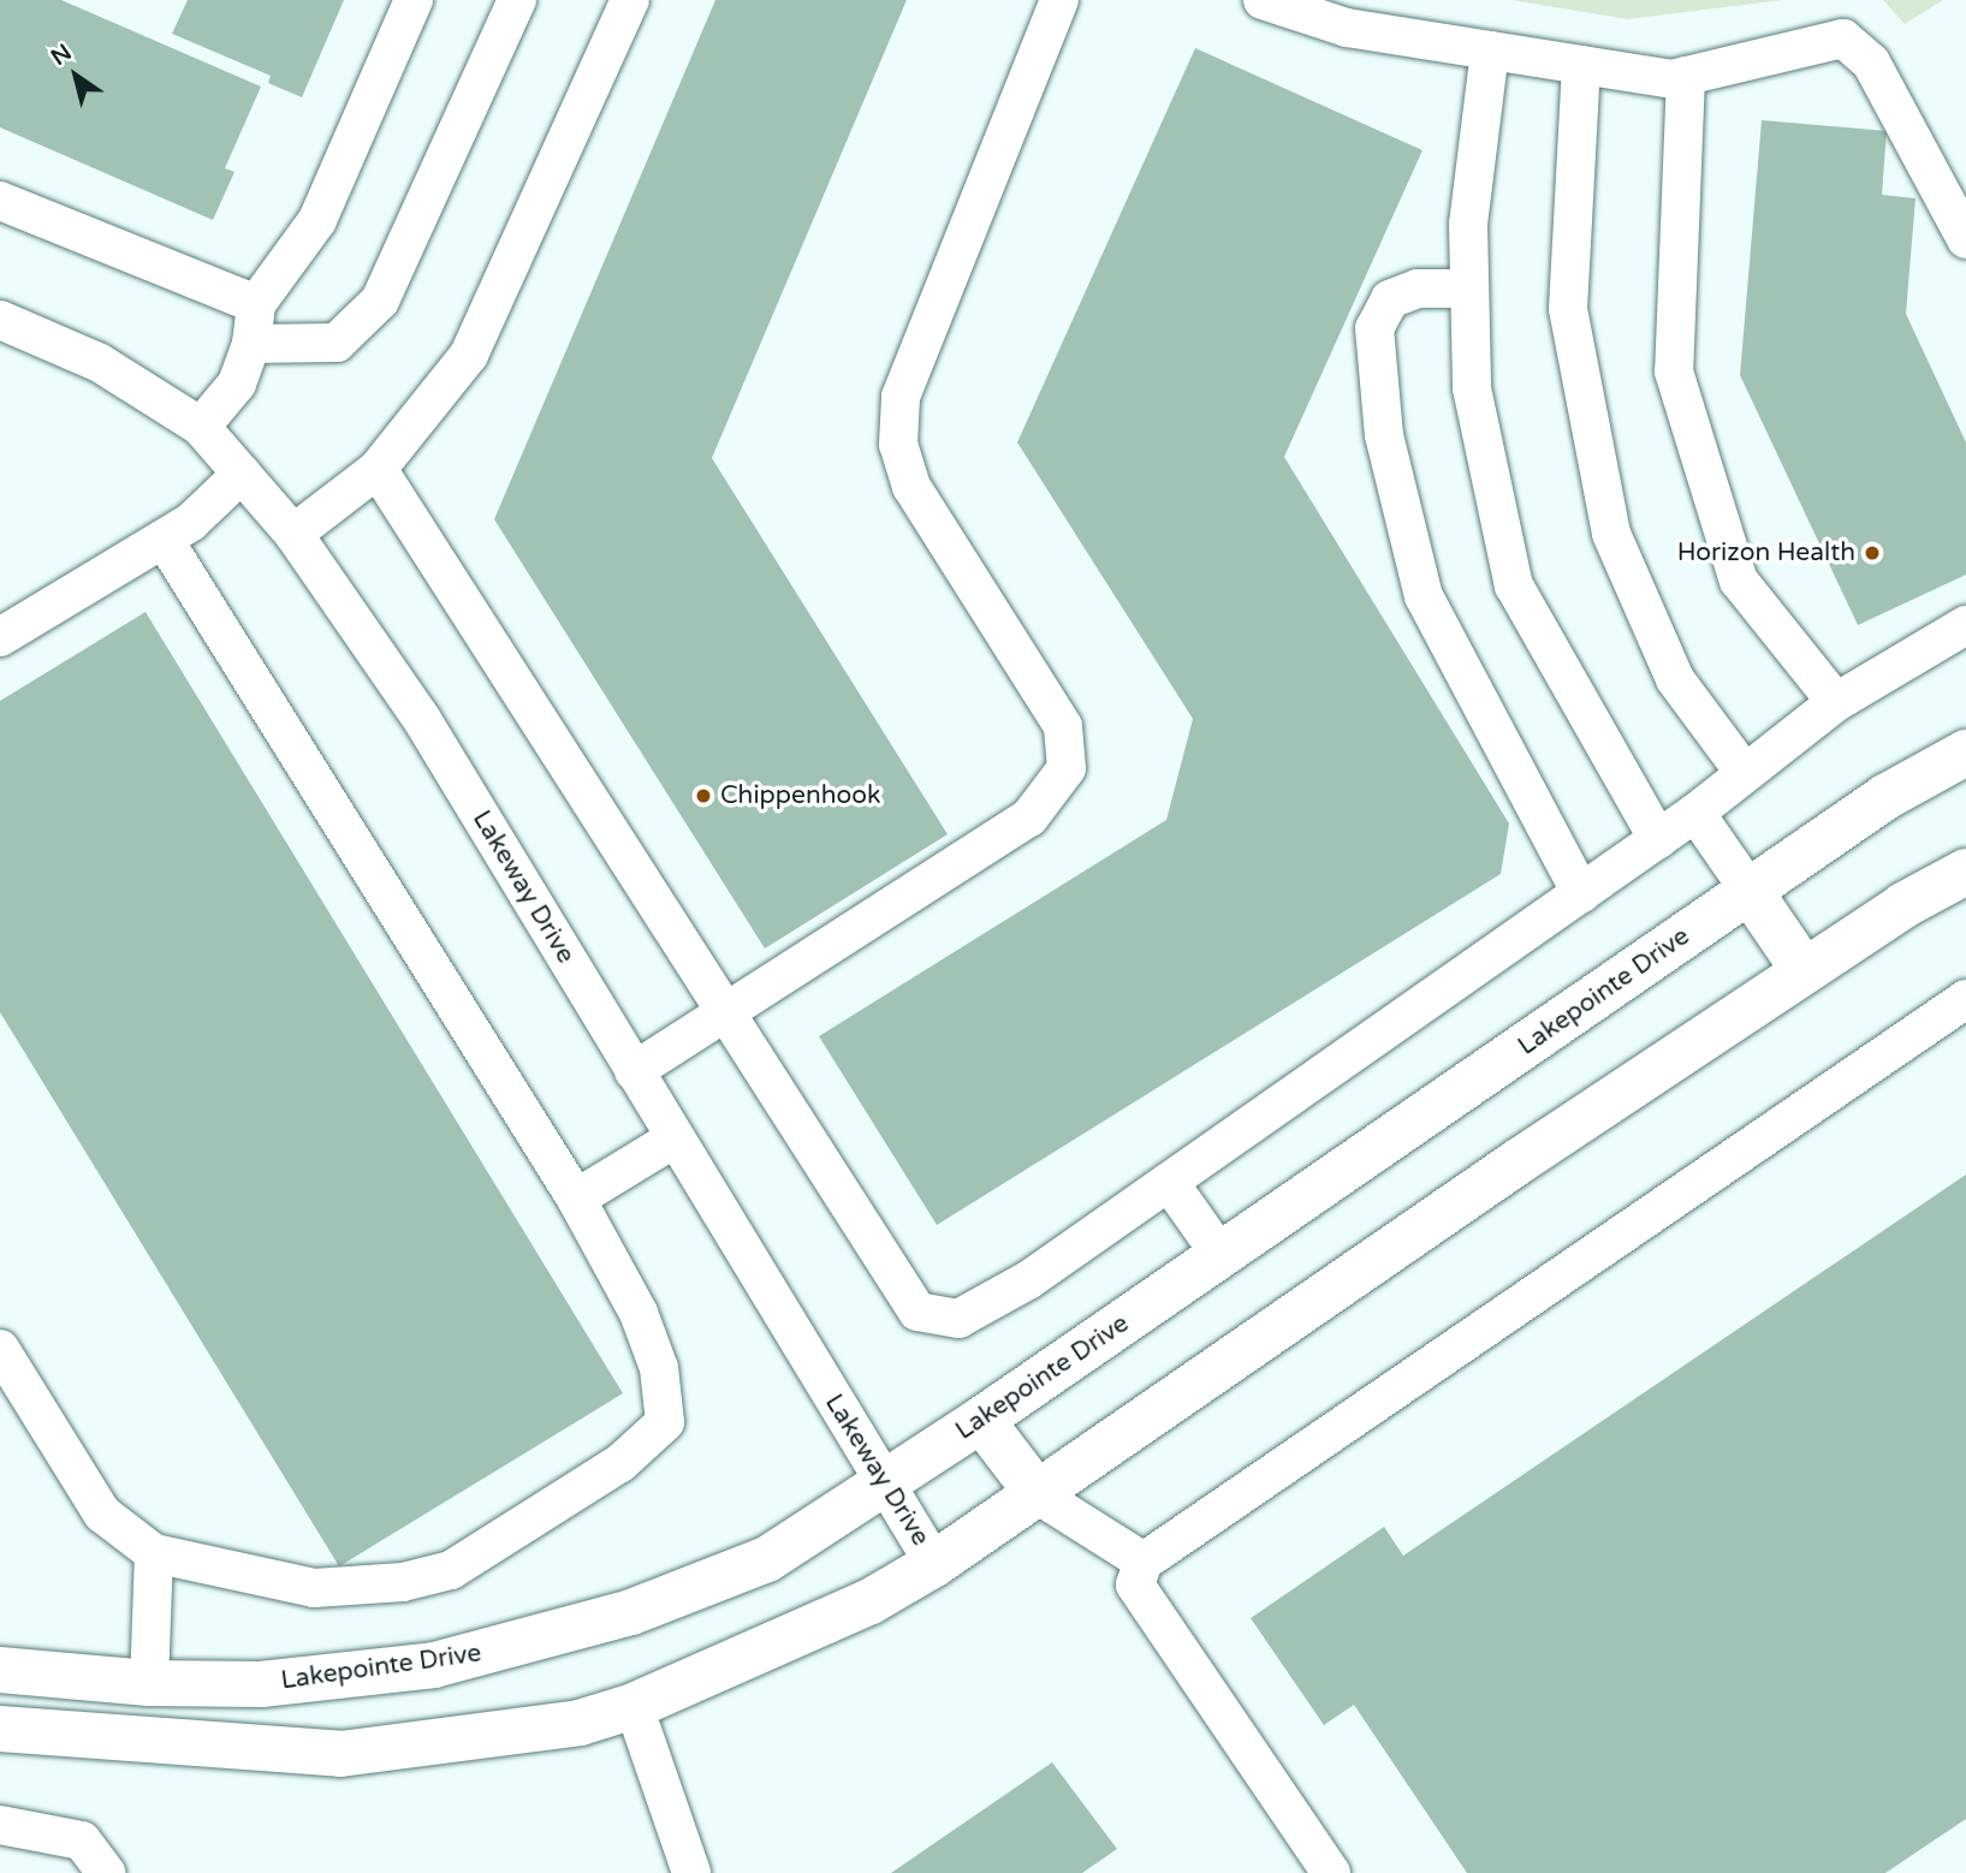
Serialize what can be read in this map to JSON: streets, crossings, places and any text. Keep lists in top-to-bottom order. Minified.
{"streets":{"main road":["Lakepointe Drive"],"street":["Lakeway Drive"]},"crossings":[["Lakeway Drive","Lakepointe Drive"]],"places":["Horizon Health","Chippenhook"],"north":"top left"}
